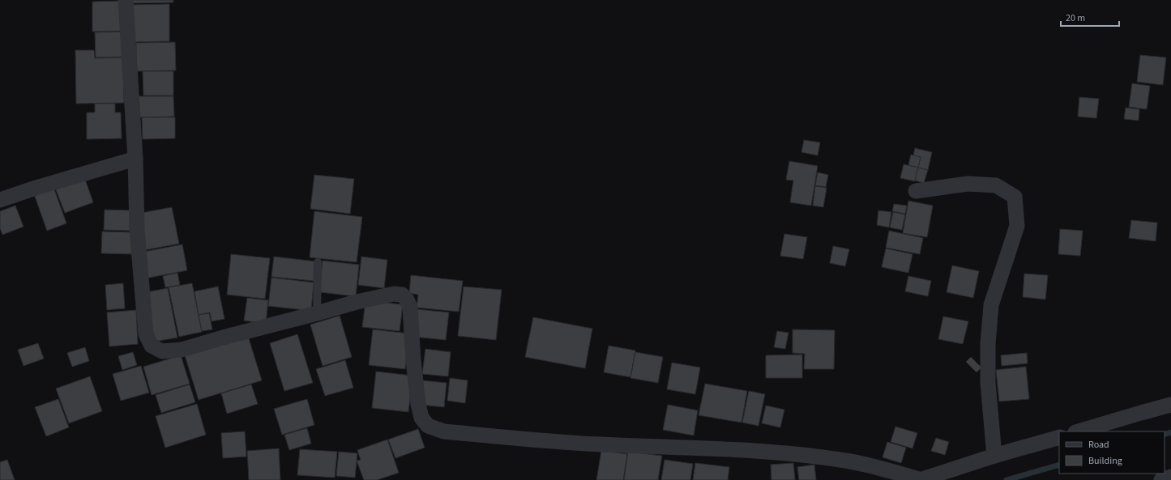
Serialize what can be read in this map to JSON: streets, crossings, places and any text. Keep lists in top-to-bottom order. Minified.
{"legend":["Road","Building"],"scale_bar":"20 m"}
